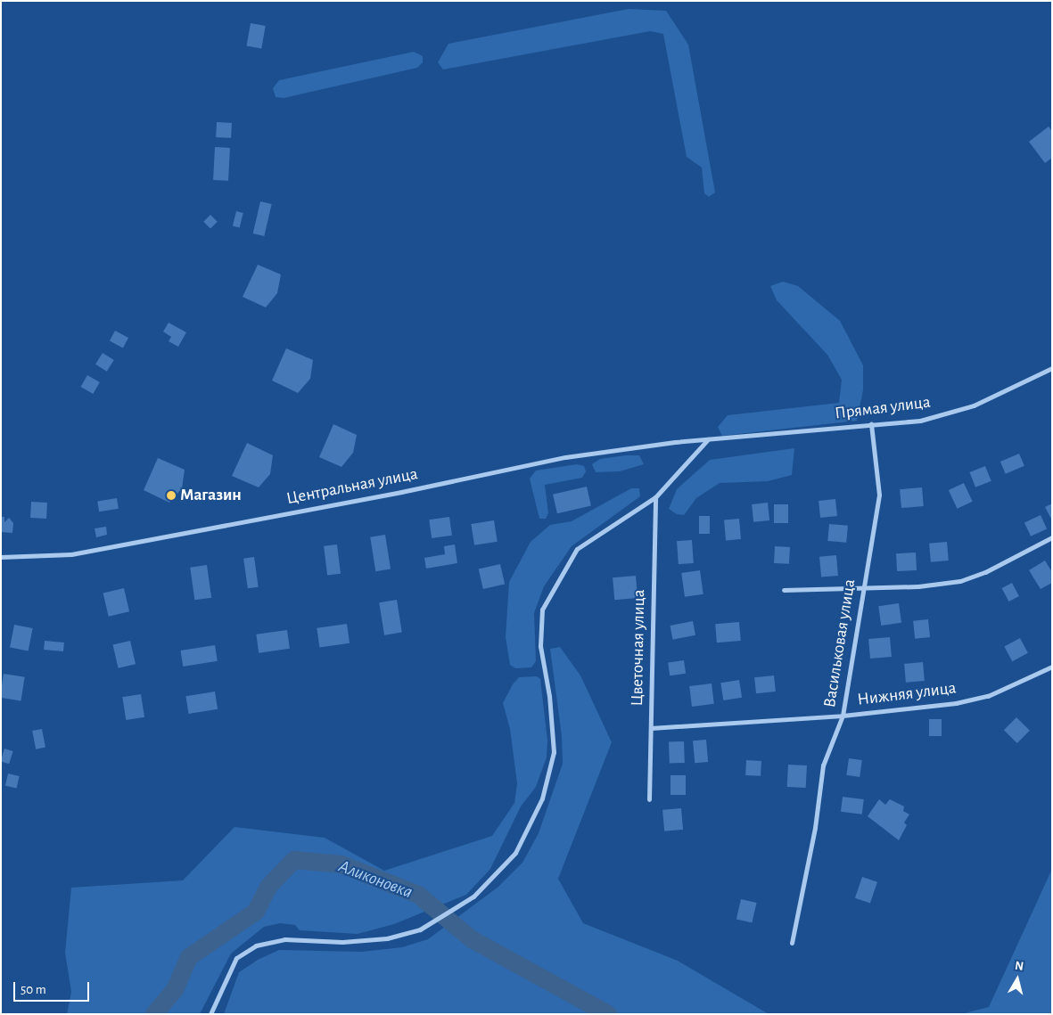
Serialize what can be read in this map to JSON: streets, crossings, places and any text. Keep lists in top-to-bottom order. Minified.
{"streets":{"street":["Прямая улица","Центральная улица","Васильковая улица","Цветочная улица","Нижняя улица"]},"crossings":[["Прямая улица","Центральная улица"],["Прямая улица","Васильковая улица"],["Васильковая улица","Нижняя улица"],["Цветочная улица","Нижняя улица"]],"water":["Аликоновка"],"places":["Магазин"],"scale_bar":"50 m","north":"top"}
